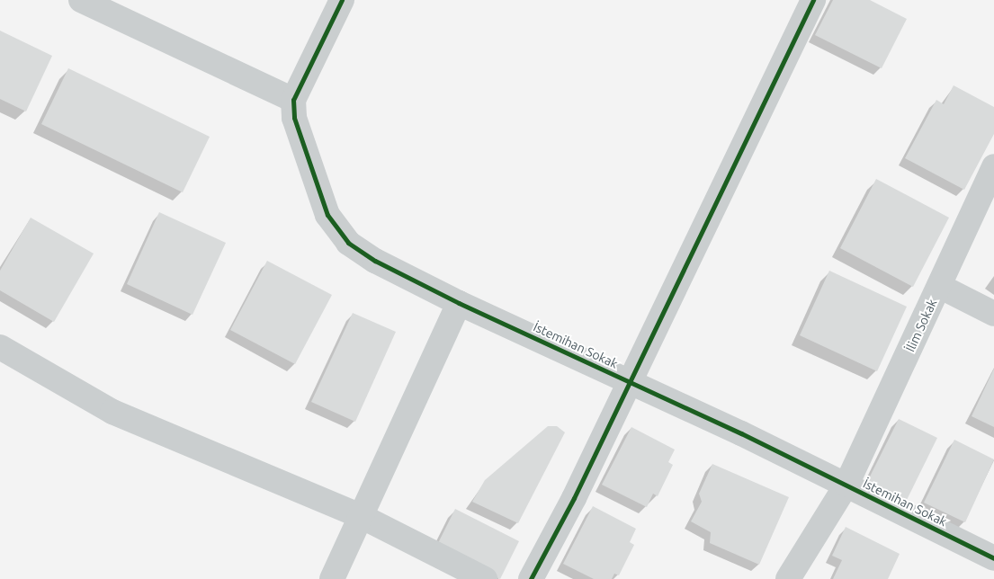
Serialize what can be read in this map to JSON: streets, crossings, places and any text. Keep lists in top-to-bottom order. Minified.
{"streets":{"street":["İlim Sokak","İstemihan Sokak"]},"crossings":[["İlim Sokak","İstemihan Sokak"]]}
